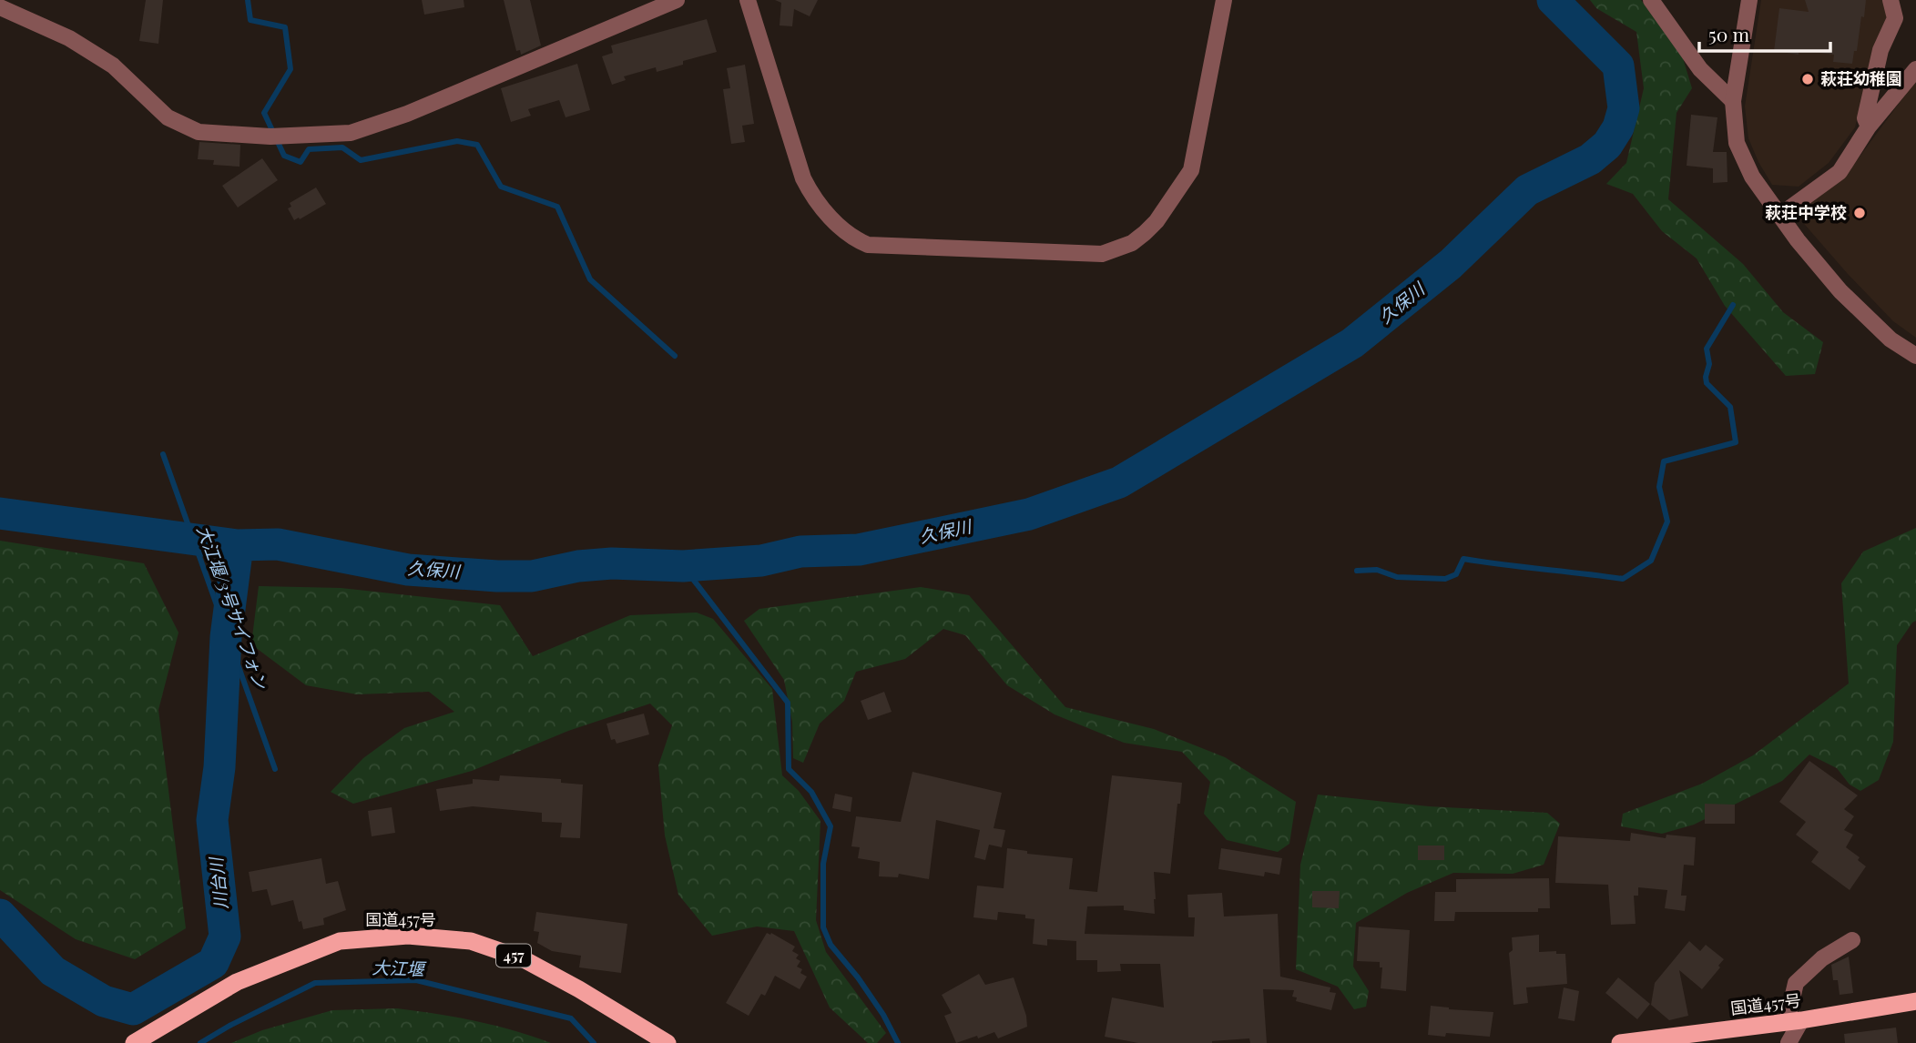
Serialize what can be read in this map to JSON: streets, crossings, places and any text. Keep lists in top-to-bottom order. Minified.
{"streets":{"highway":["国道457号","457"]},"water":["久保川","大江堰/3号サイフォン","川台川","大江堰"],"places":["萩荘幼稚園","萩荘中学校"],"scale_bar":"50 m"}
